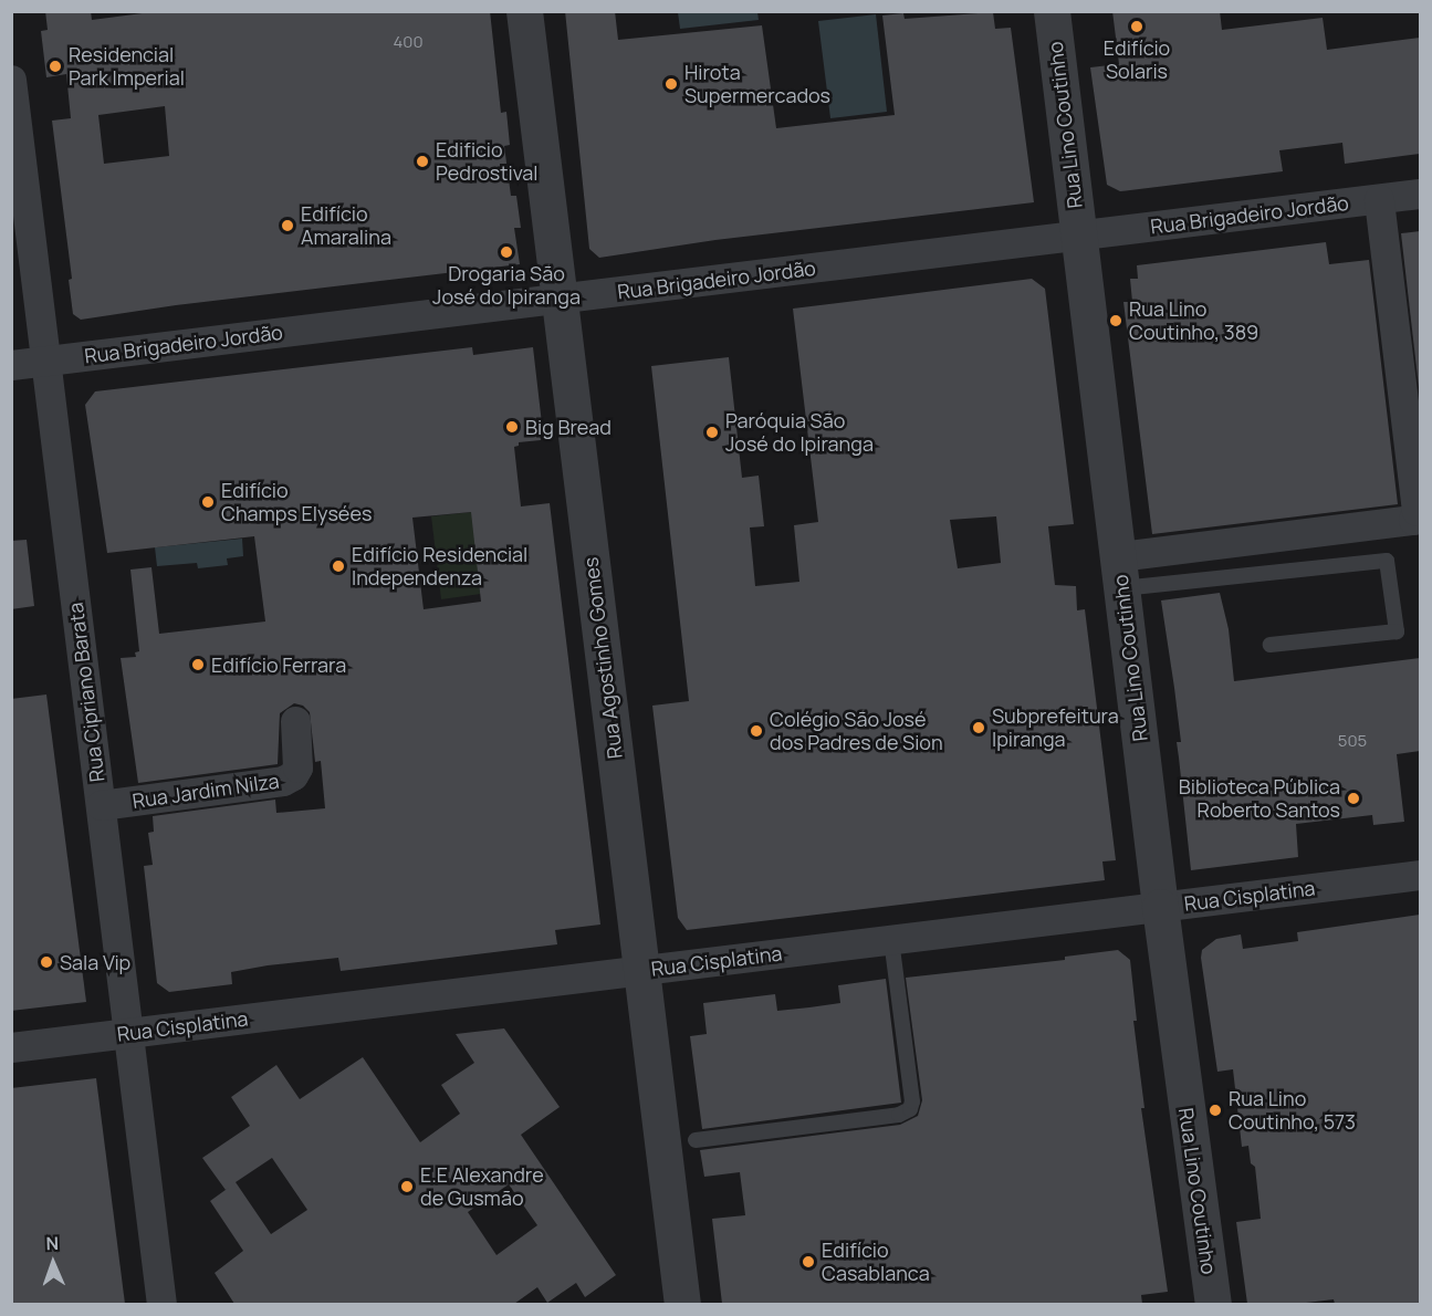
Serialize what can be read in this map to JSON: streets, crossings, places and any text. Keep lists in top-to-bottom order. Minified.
{"streets":{"street":["Rua Lino Coutinho","Rua Brigadeiro Jordão","Rua Agostinho Gomes","Rua Cipriano Barata","Rua Jardim Nilza","Rua Cisplatina"]},"crossings":[["Rua Lino Coutinho","Rua Brigadeiro Jordão"],["Rua Lino Coutinho","Rua Cisplatina"],["Rua Brigadeiro Jordão","Rua Agostinho Gomes"],["Rua Brigadeiro Jordão","Rua Cipriano Barata"],["Rua Agostinho Gomes","Rua Cisplatina"],["Rua Cipriano Barata","Rua Jardim Nilza"],["Rua Cipriano Barata","Rua Cisplatina"]],"places":["Edifício Solaris","Residencial Park Imperial","Hirota Supermercados","Edificio Pedrostival","Edifício Amaralina","Drogaria São José do Ipiranga","Rua Lino Coutinho, 389","Big Bread","Paróquia São José do Ipiranga","Edifício Champs Elysées","Edifício Residencial Independenza","Edifício Ferrara","Subprefeitura Ipiranga","Colégio São José dos Padres de Sion","Biblioteca Pública Roberto Santos","Sala Vip","Rua Lino Coutinho, 573","E.E Alexandre de Gusmão","Edifício Casablanca"],"house_numbers":["400","505"],"north":"top"}
